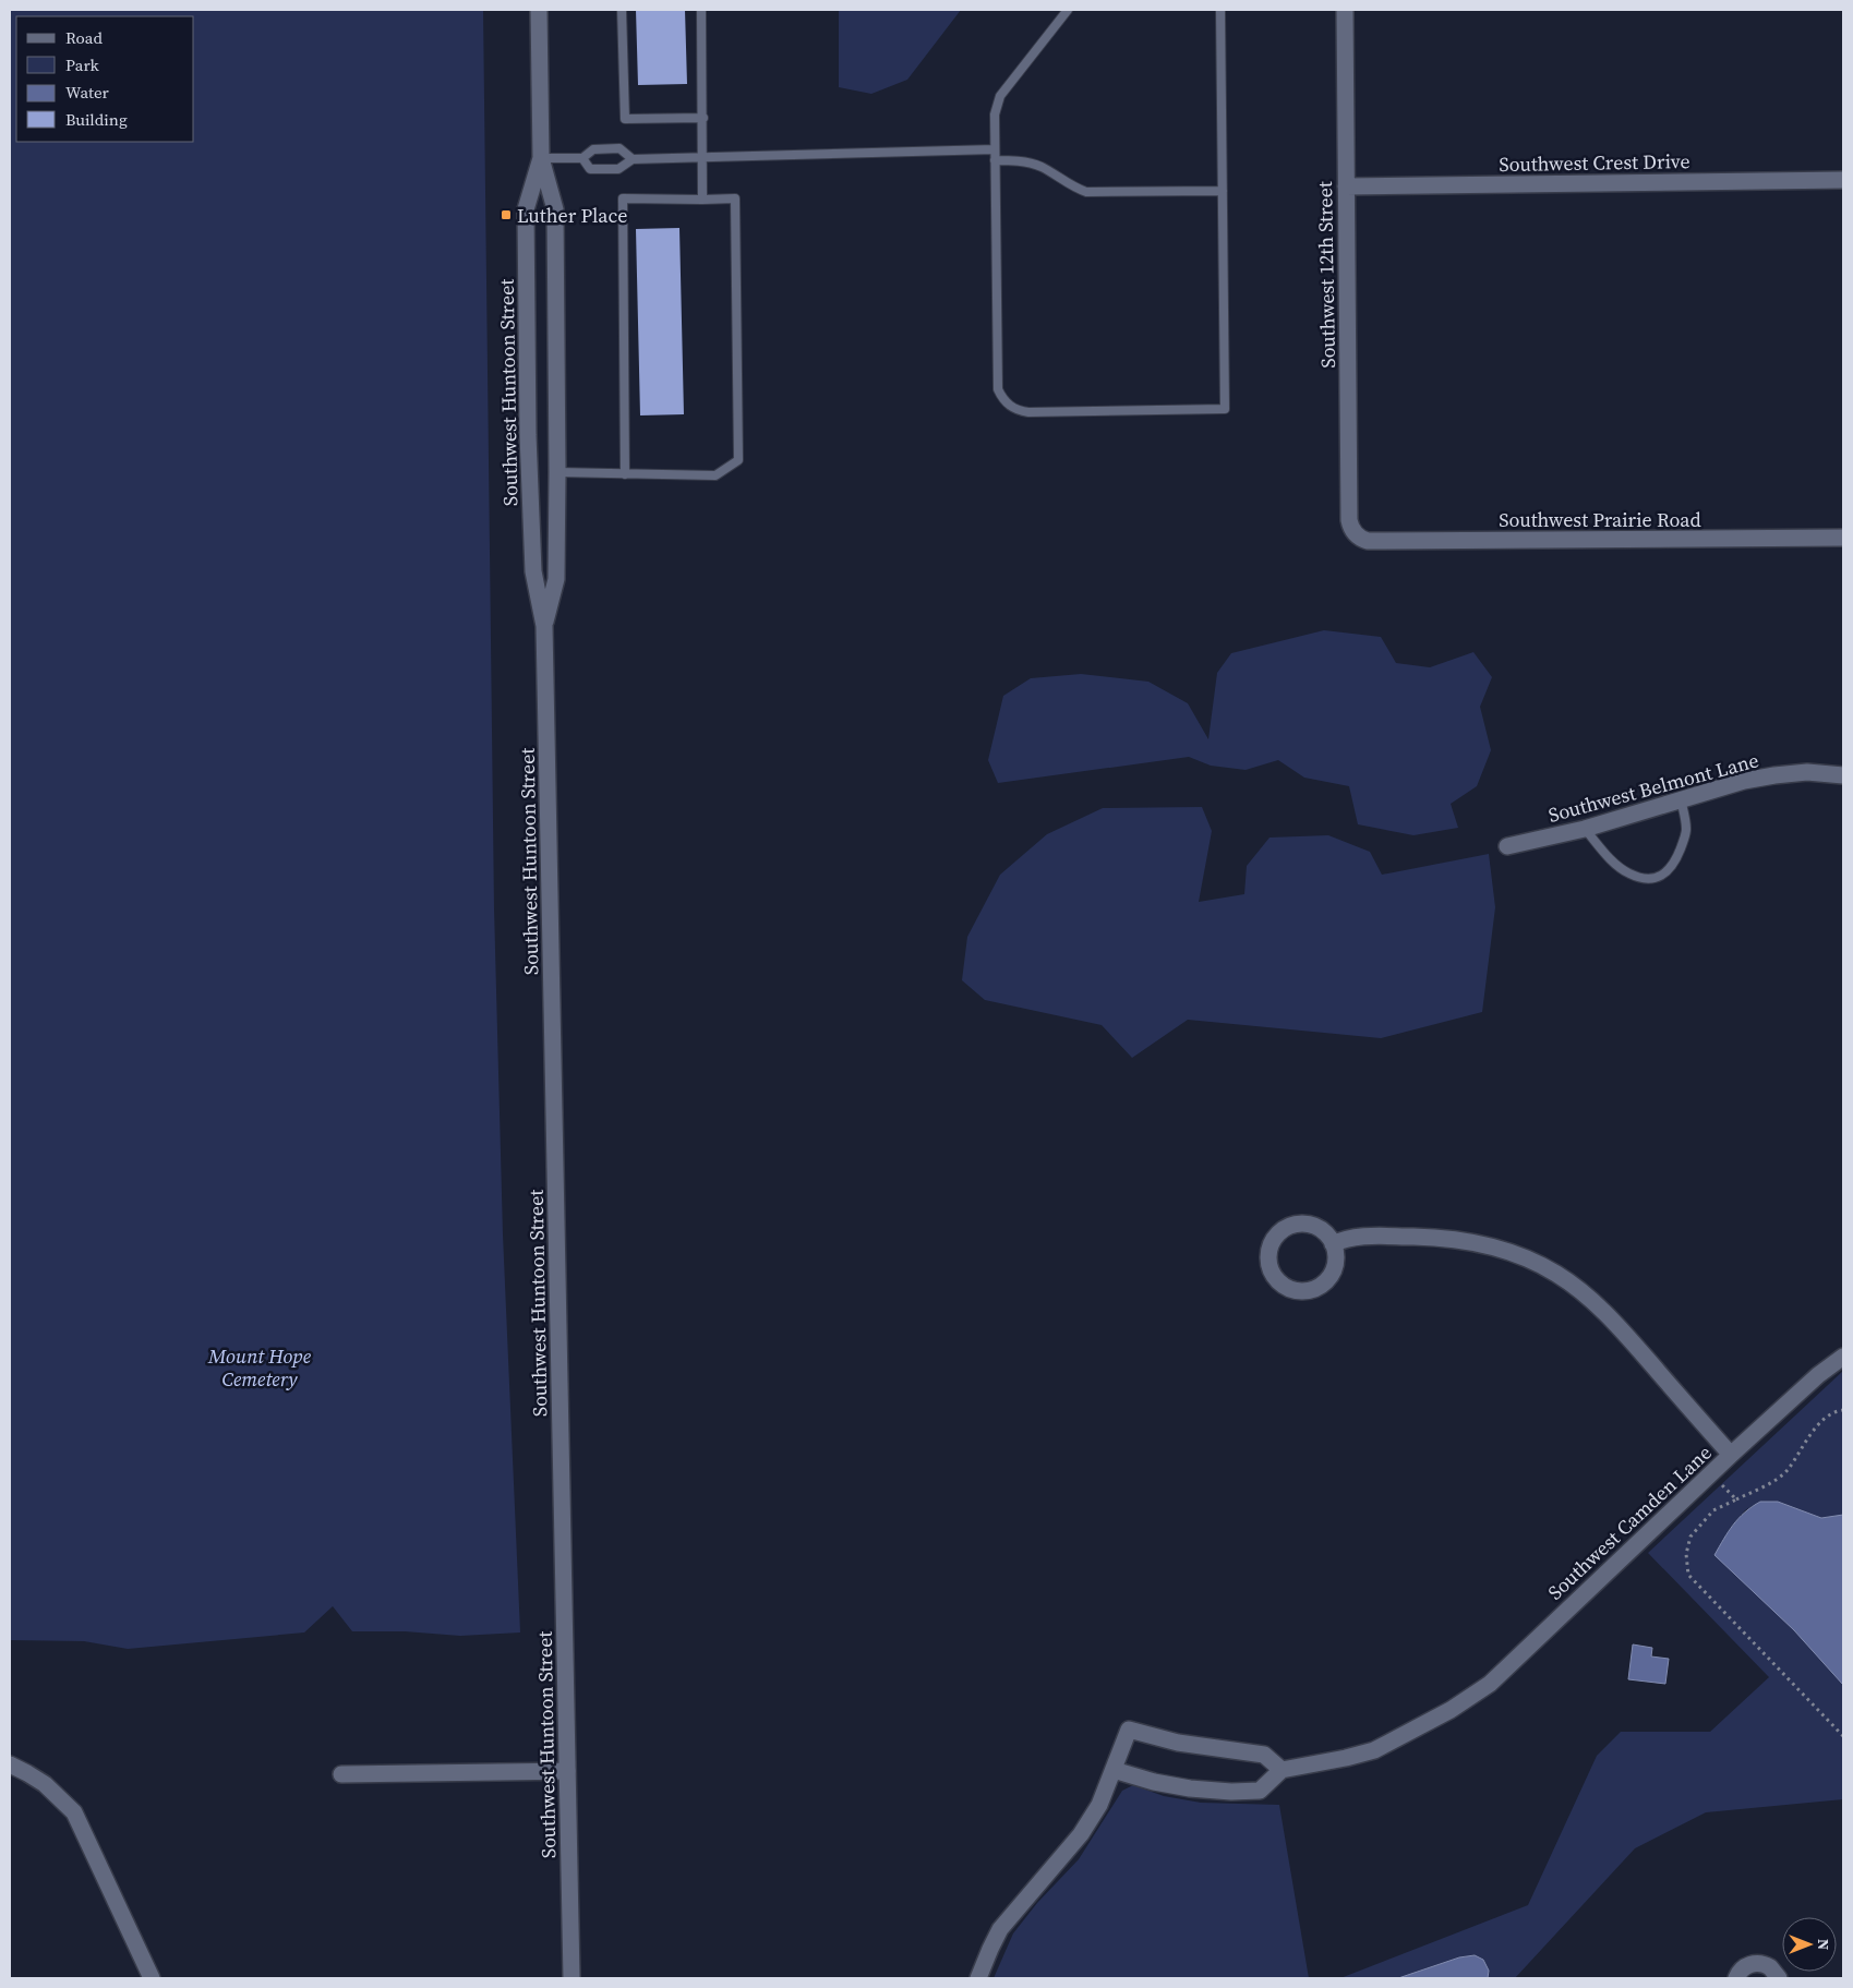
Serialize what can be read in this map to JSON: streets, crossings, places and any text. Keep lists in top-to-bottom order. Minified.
{"streets":{"street":["Southwest Crest Drive","Southwest 12th Street","Southwest Huntoon Street","Southwest Prairie Road","Southwest Belmont Lane","Southwest Camden Lane"]},"crossings":[["Southwest Crest Drive","Southwest 12th Street"],["Southwest 12th Street","Southwest Prairie Road"]],"parks":["Mount Hope Cemetery"],"places":{"transit":["Luther Place"]},"legend":["Road","Park","Water","Building"],"north":"right"}
